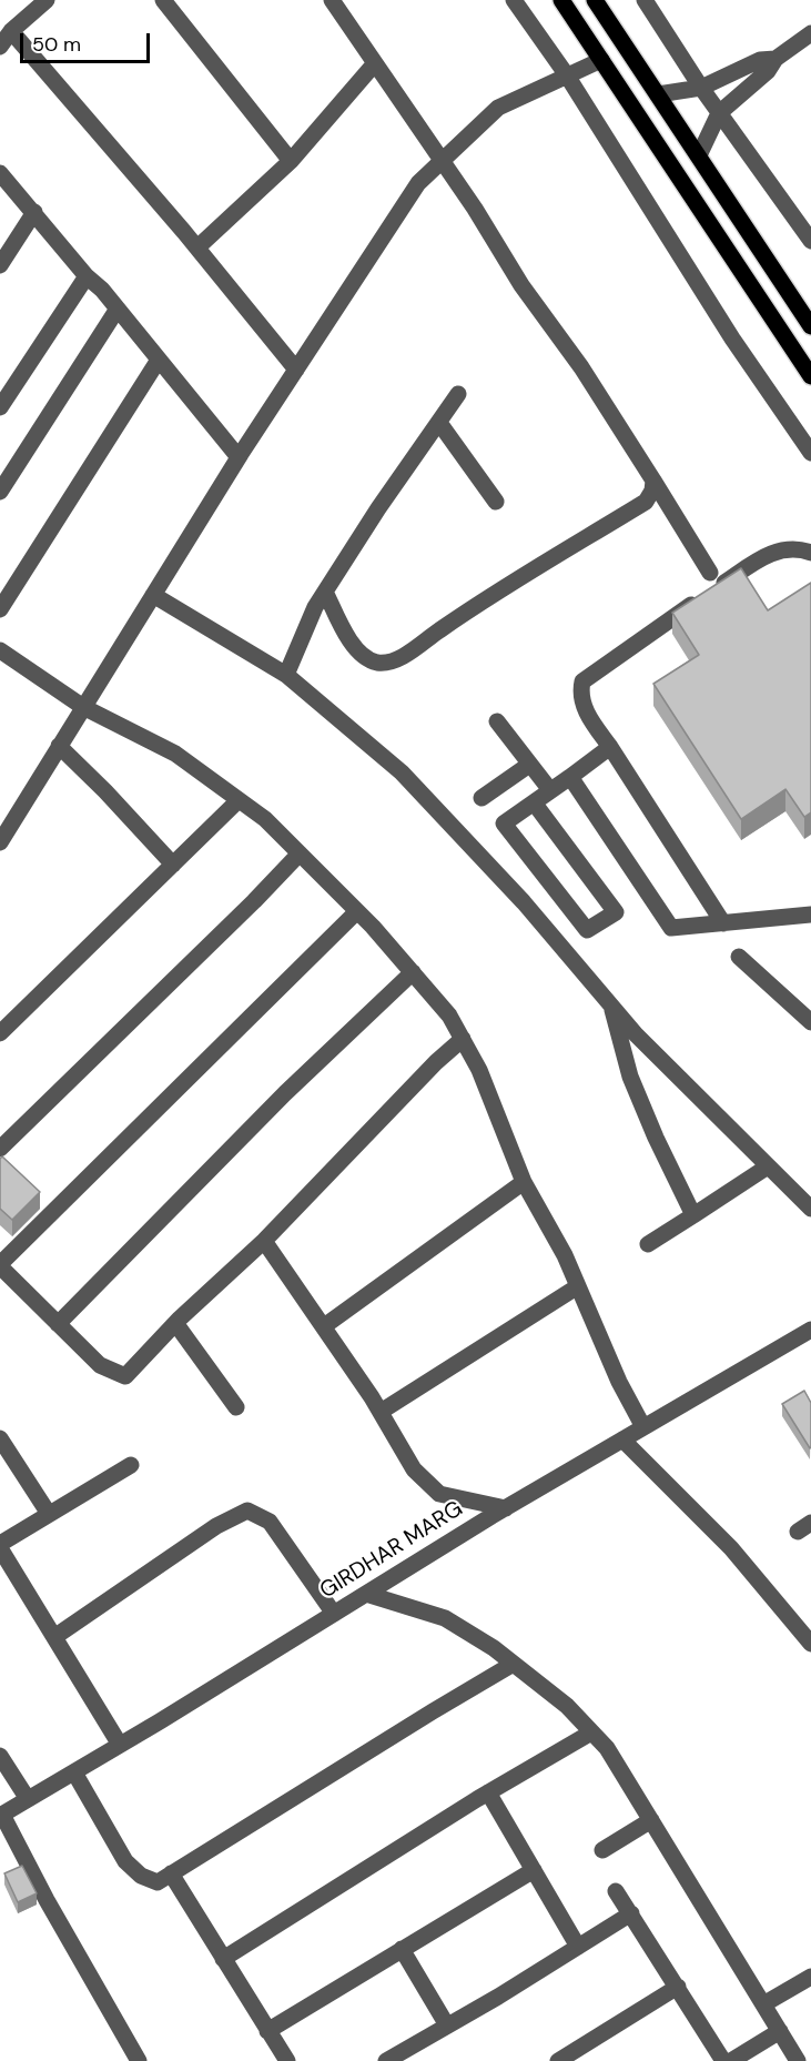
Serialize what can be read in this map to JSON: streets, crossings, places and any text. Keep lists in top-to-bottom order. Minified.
{"streets":{"street":["GIRDHAR MARG"]},"scale_bar":"50 m"}
